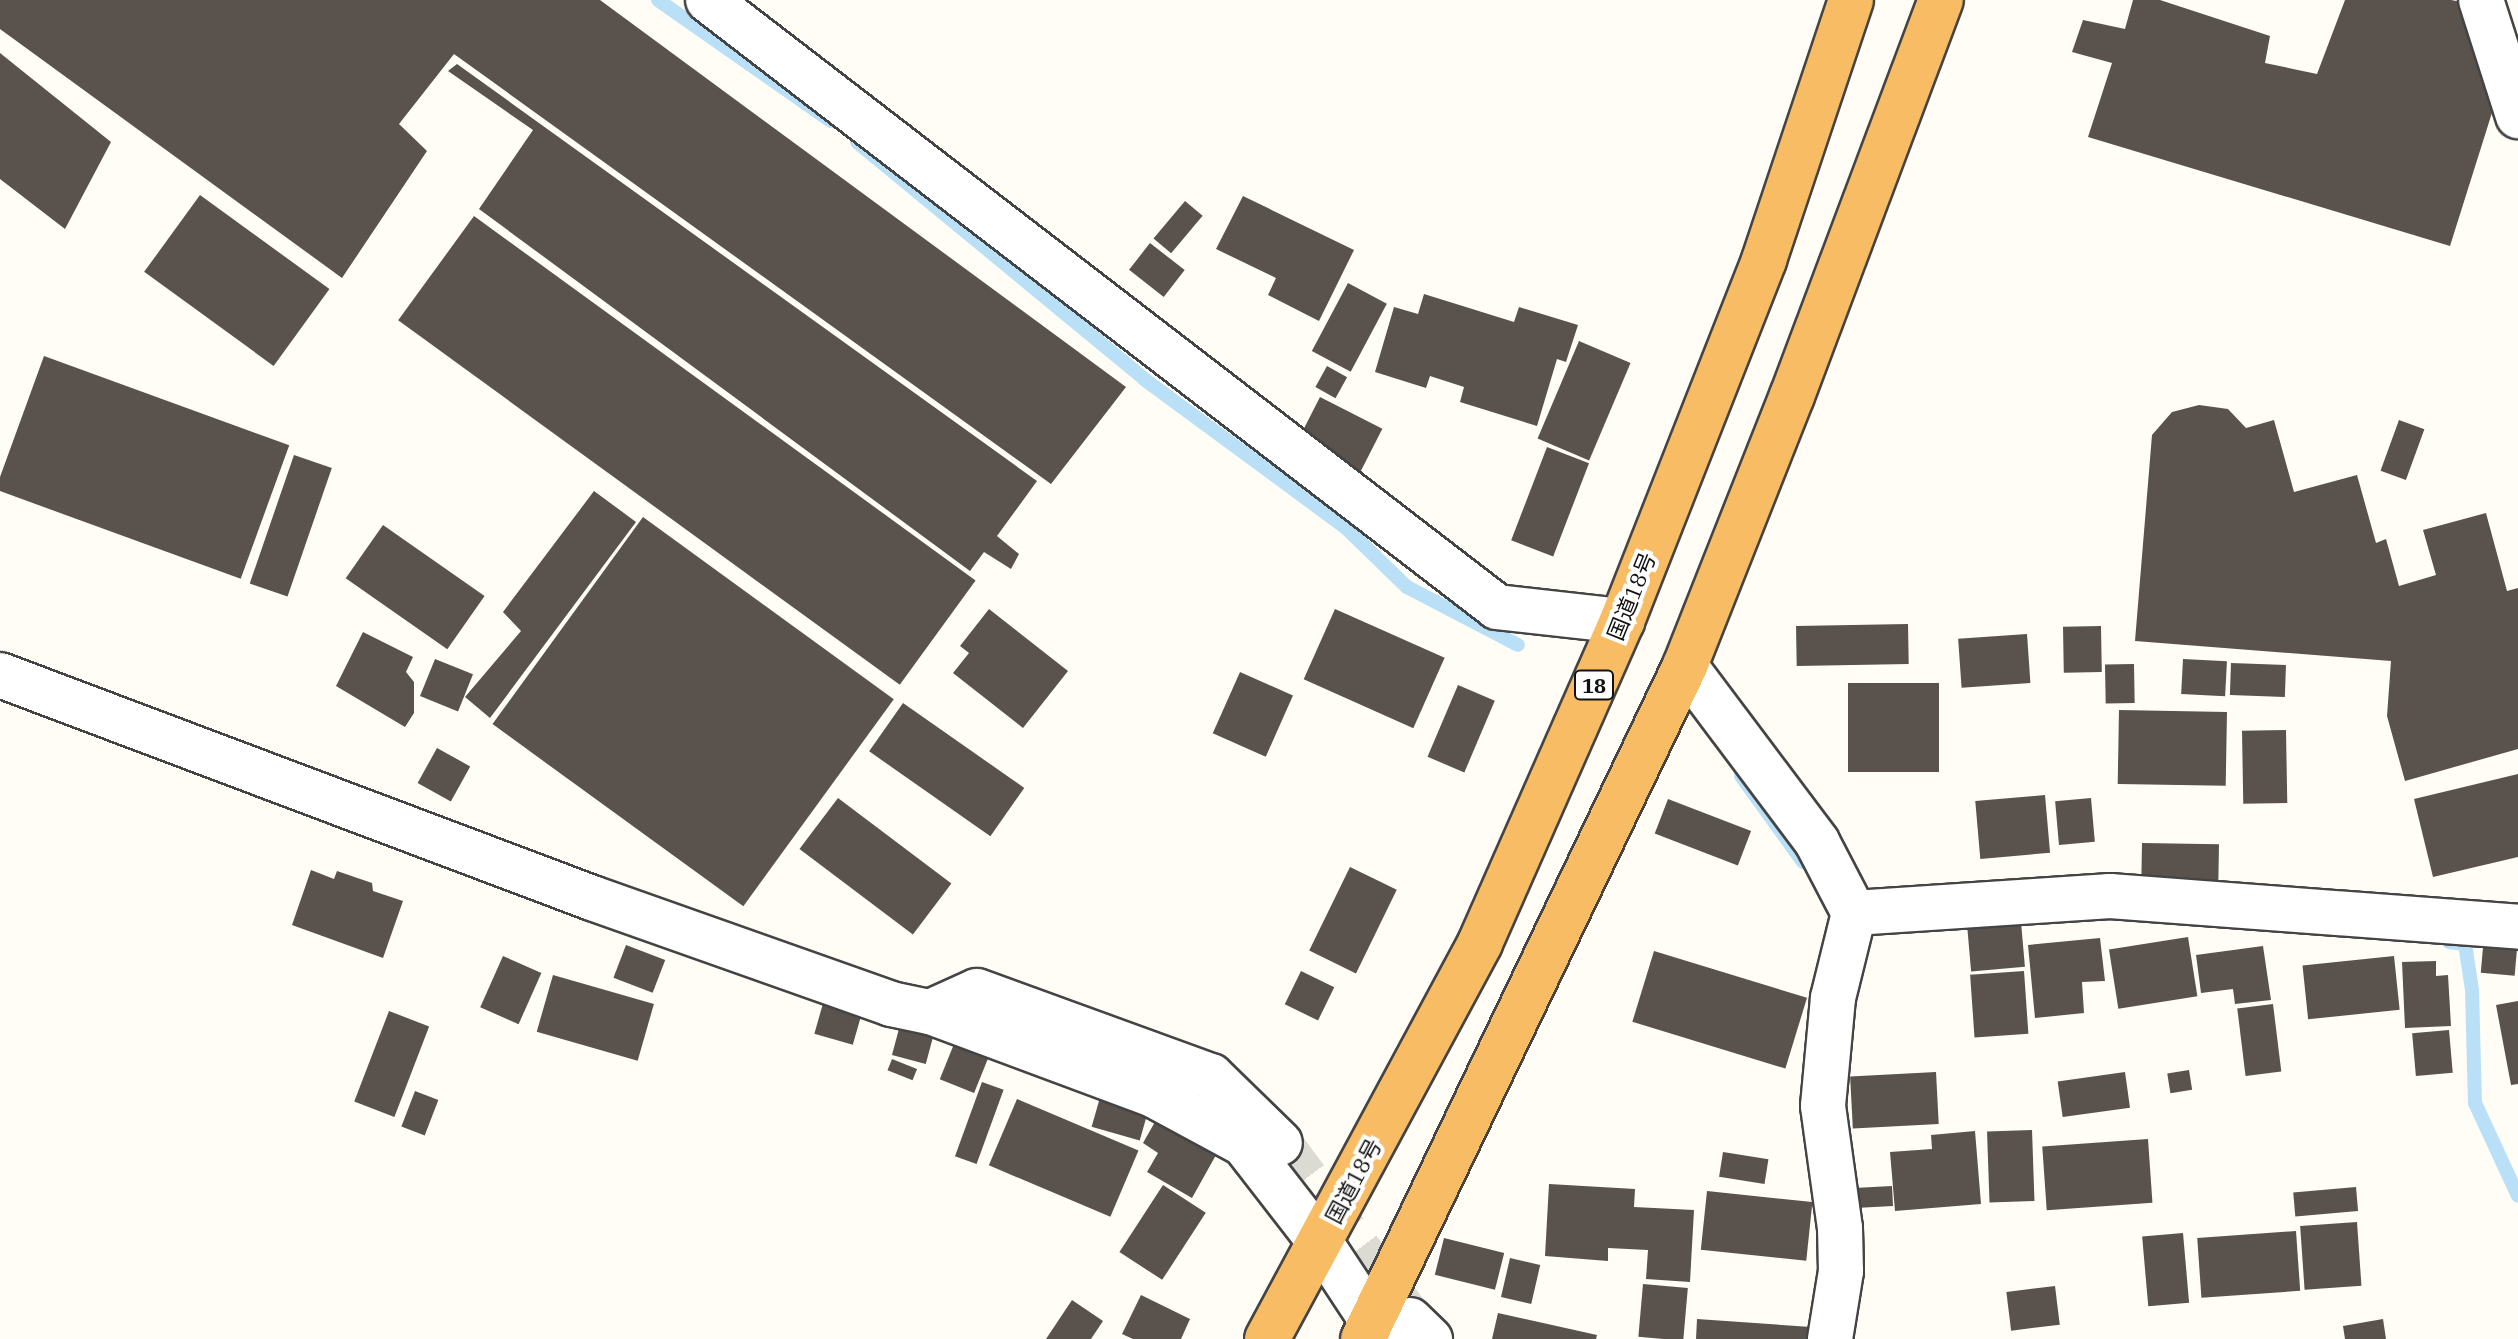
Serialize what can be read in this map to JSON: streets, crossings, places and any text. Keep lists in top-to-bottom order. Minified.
{"streets":{"highway":["国道18号","18"]}}
